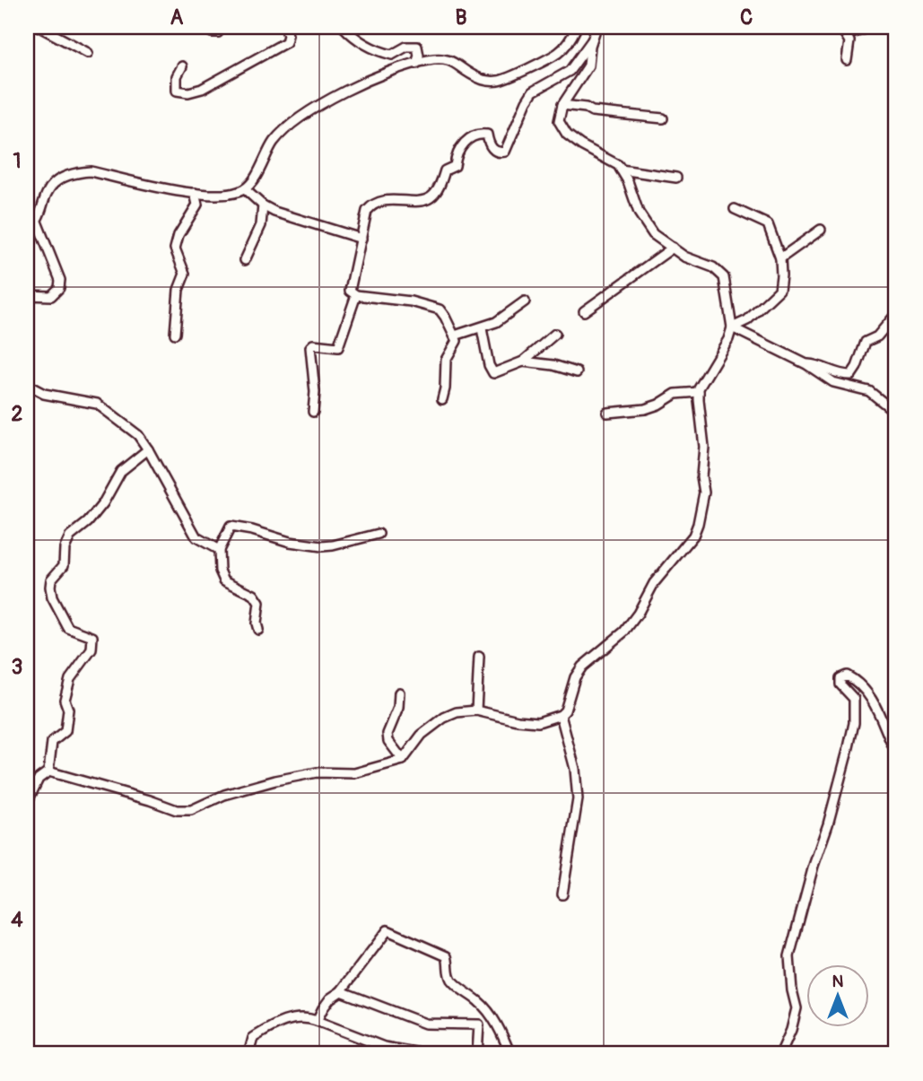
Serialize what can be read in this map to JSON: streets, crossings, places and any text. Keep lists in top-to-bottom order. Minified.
{"north":"top","grid":{"columns":["A","B","C"],"rows":["1","2","3","4"]}}
